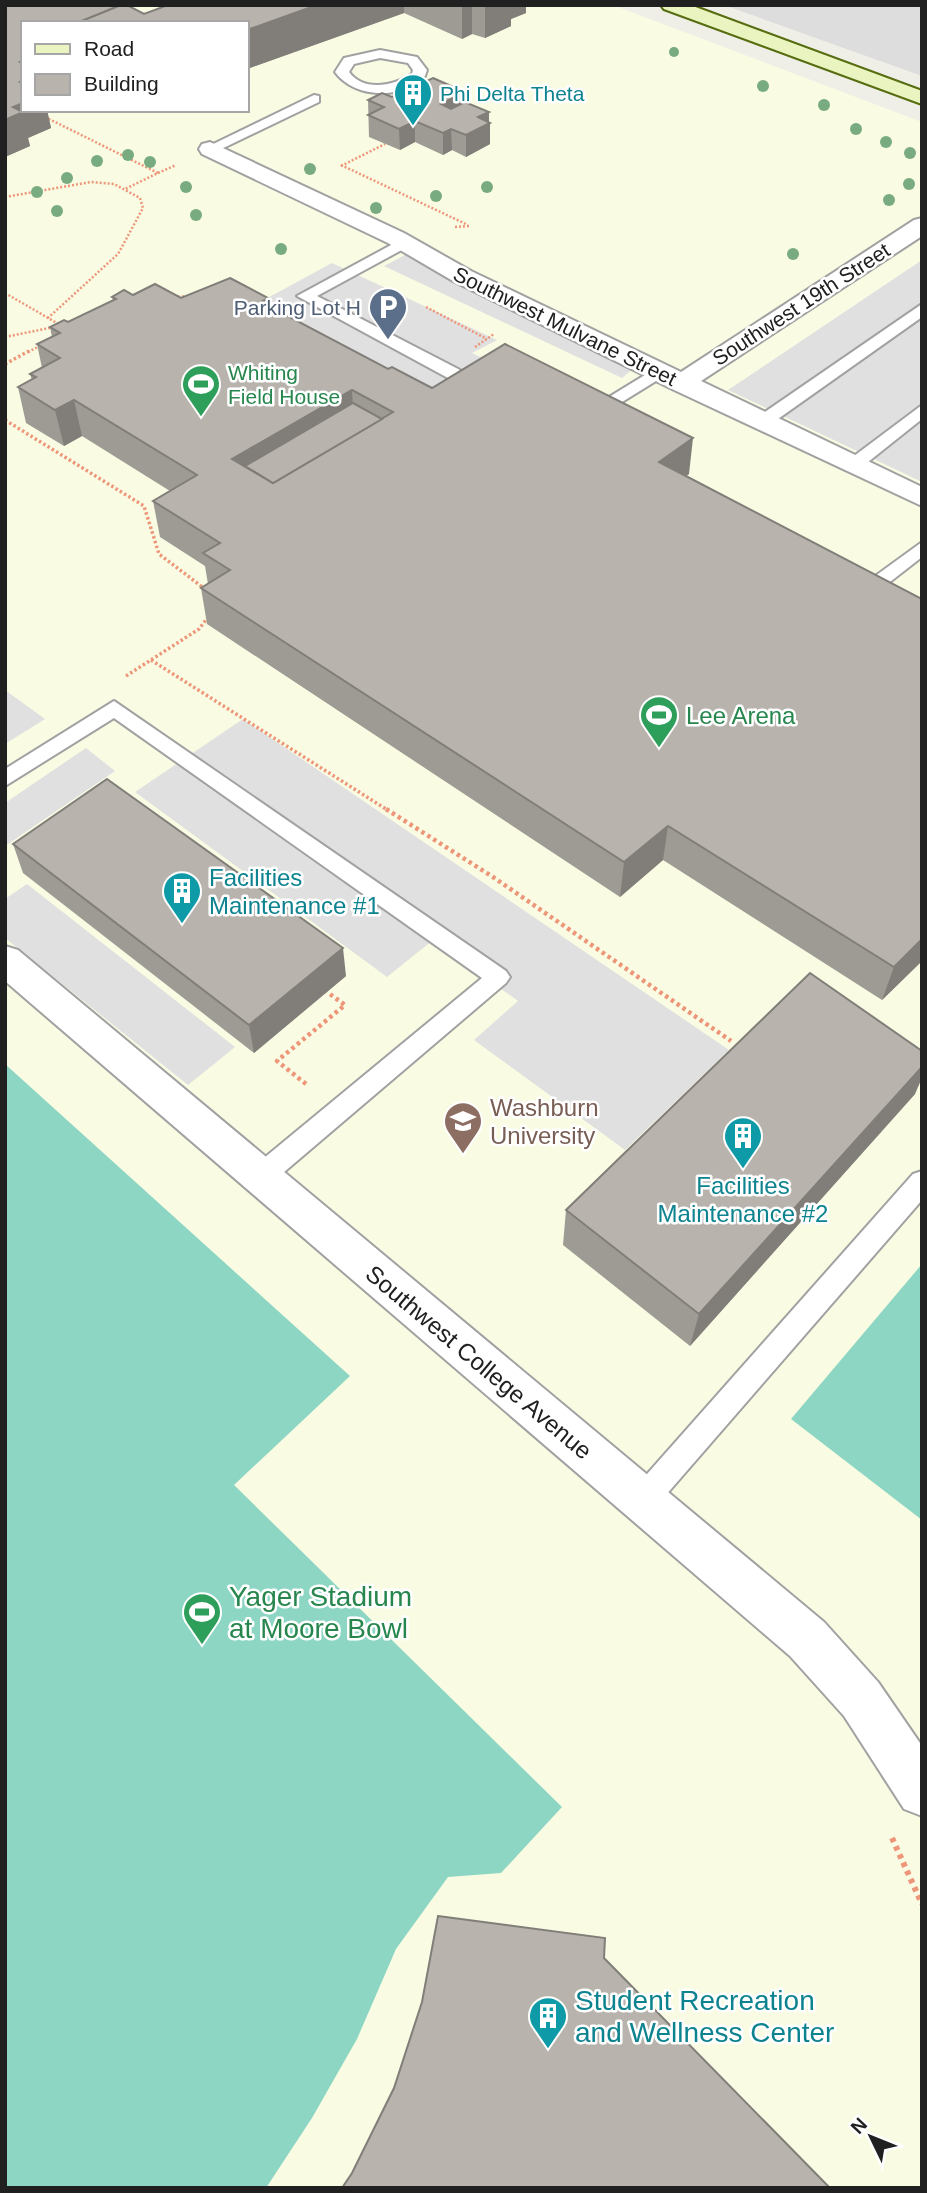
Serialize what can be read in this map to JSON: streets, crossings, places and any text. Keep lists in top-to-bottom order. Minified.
{"streets":{"street":["Southwest 19th Street","Southwest Mulvane Street","Southwest College Avenue"]},"crossings":[["Southwest 19th Street","Southwest Mulvane Street"]],"places":{"building":["Phi Delta Theta","Facilities Maintenance #1","Facilities Maintenance #2","Student Recreation and Wellness Center"],"parking":["Parking Lot H"],"sports":["Whiting Field House","Lee Arena","Yager Stadium at Moore Bowl"],"school or university":["Washburn University"]},"legend":["Road","Building"],"north":"top left"}
